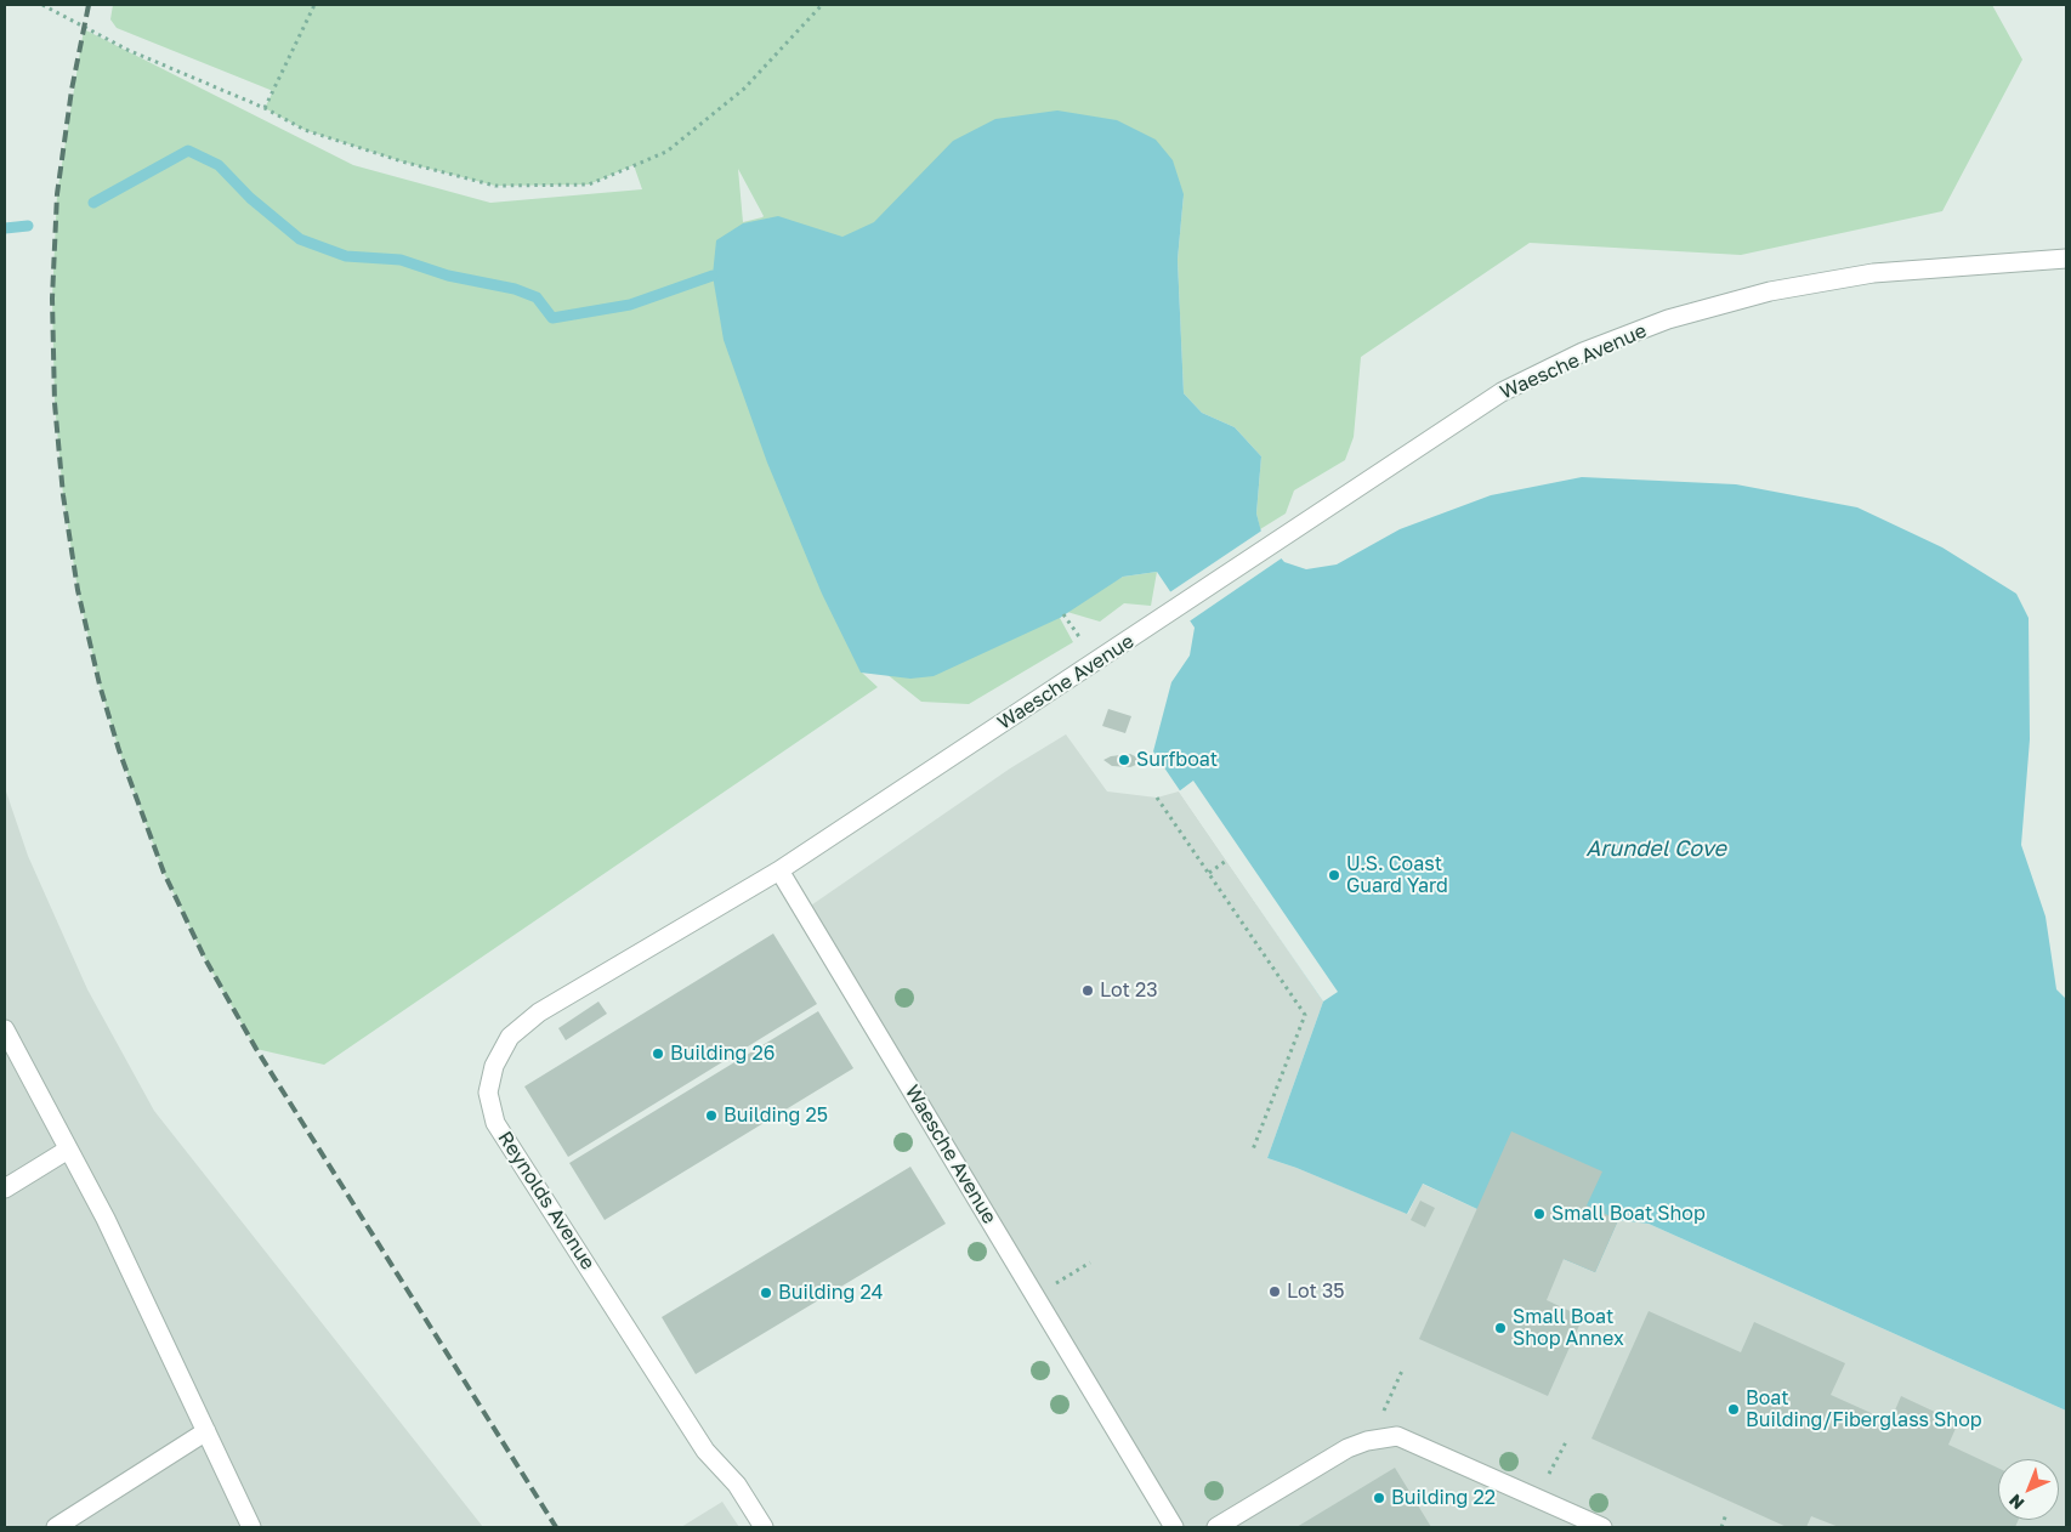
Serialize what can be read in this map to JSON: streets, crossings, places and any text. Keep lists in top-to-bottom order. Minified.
{"streets":{"street":["Waesche Avenue","Reynolds Avenue"]},"crossings":[["Waesche Avenue","Reynolds Avenue"]],"water":["Arundel Cove"],"places":["Surfboat","U.S. Coast Guard Yard","Lot 23","Building 26","Building 25","Small Boat Shop","Lot 35","Building 24","Small Boat Shop Annex","Boat Building/Fiberglass Shop","Building 22"],"north":"bottom left"}
